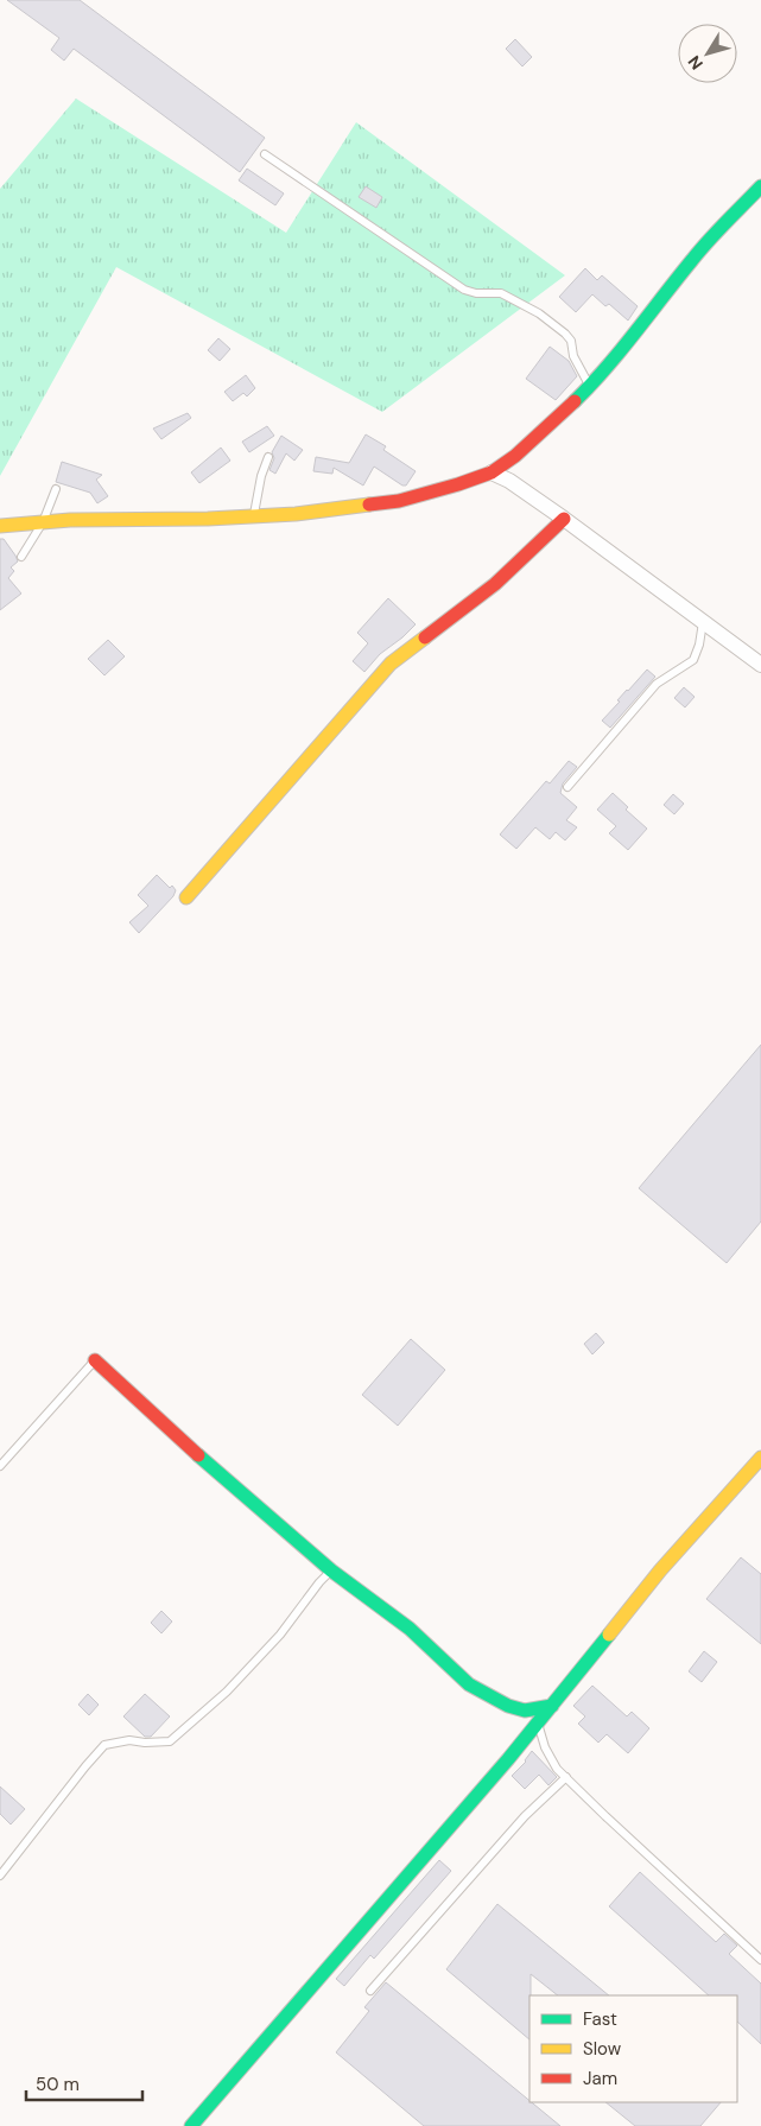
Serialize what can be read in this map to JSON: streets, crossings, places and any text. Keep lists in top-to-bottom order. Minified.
{"legend":["Fast","Slow","Jam"],"scale_bar":"50 m","north":"bottom left"}
